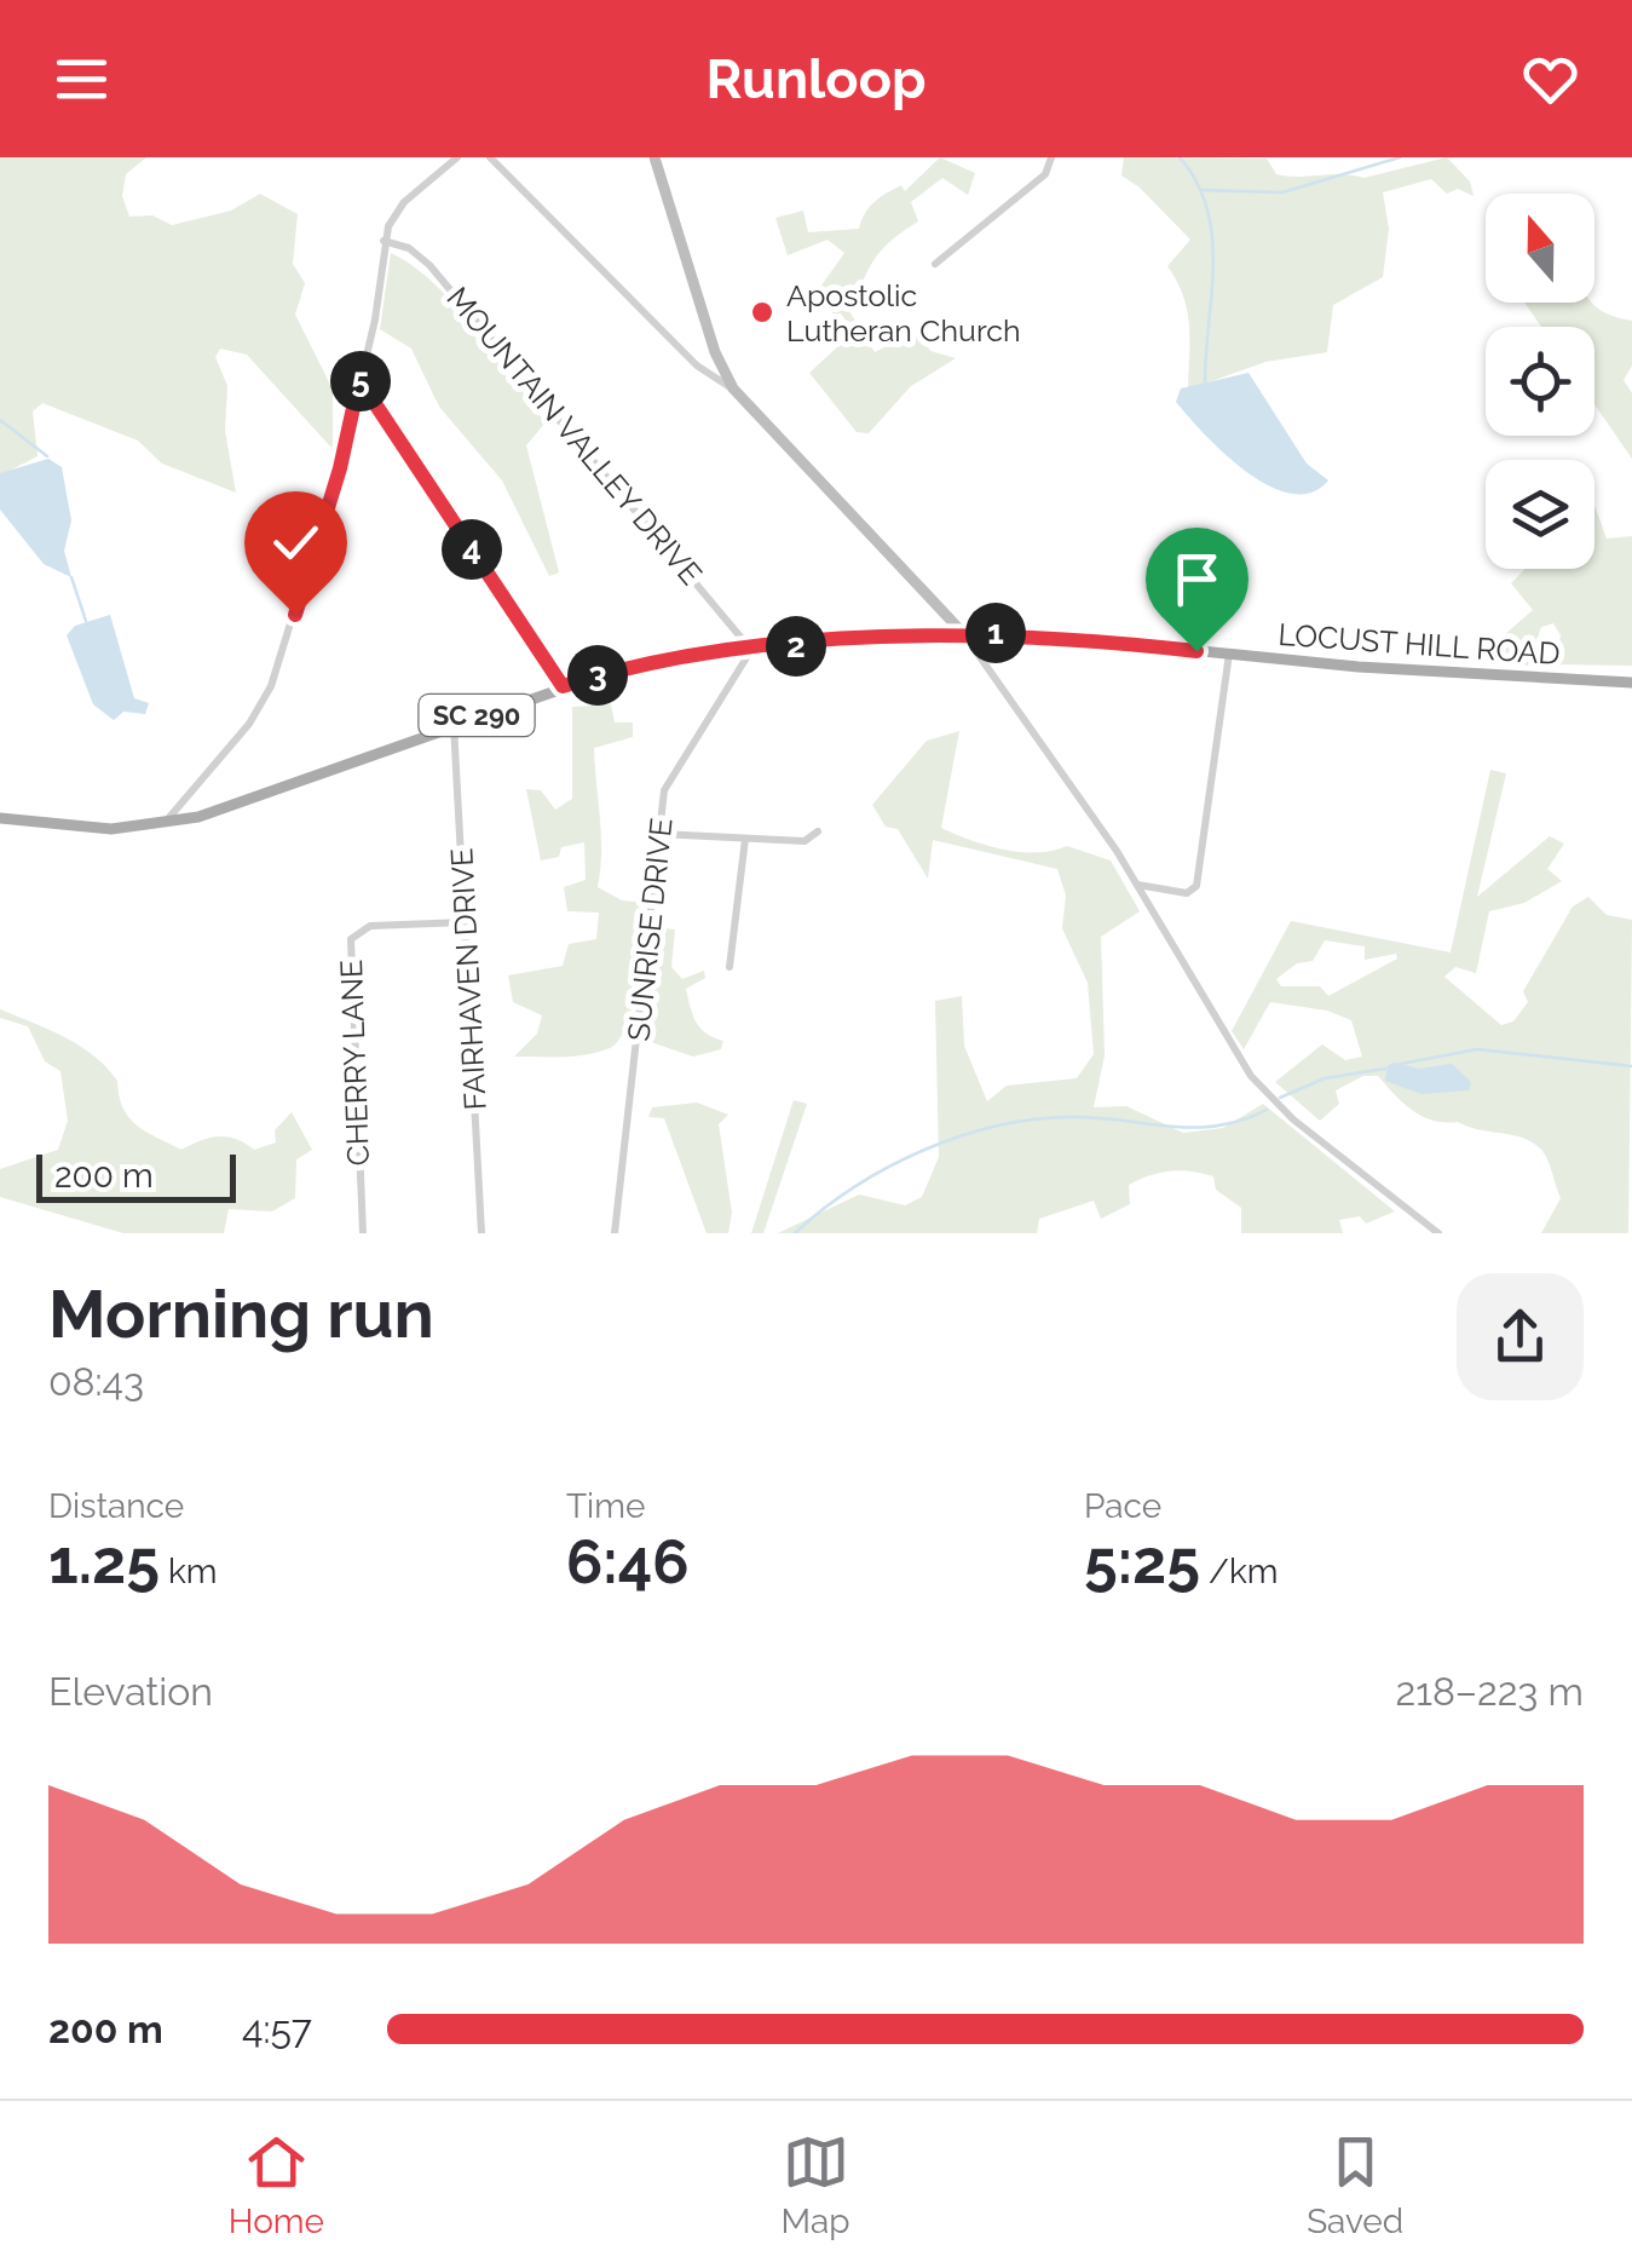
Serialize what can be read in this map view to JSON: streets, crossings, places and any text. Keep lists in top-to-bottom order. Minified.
{"streets":{"main road":["LOCUST HILL ROAD","SC 290"],"street":["MOUNTAIN VALLEY DRIVE","SUNRISE DRIVE","FAIRHAVEN DRIVE","CHERRY LANE"]},"crossings":[["MOUNTAIN VALLEY DRIVE","LOCUST HILL ROAD"],["MOUNTAIN VALLEY DRIVE","SUNRISE DRIVE"],["LOCUST HILL ROAD","SUNRISE DRIVE"],["LOCUST HILL ROAD","FAIRHAVEN DRIVE"],["FAIRHAVEN DRIVE","CHERRY LANE"]],"places":["Apostolic Lutheran Church"],"scale_bar":"200 m","north":"top","page":{"header":"Runloop","pins":["5","4","1","2","3"],"scale":"200 m","heading":["Morning run","08:43"],"stats":[["Distance","1.25 km"],["Time","6:46"],["Pace","5:25 /km"]],"chart":["Elevation","218–223 m"],"list":[{"name":"200 m","note":"4:57"}],"tabs":["Home","Map","Saved"]}}
